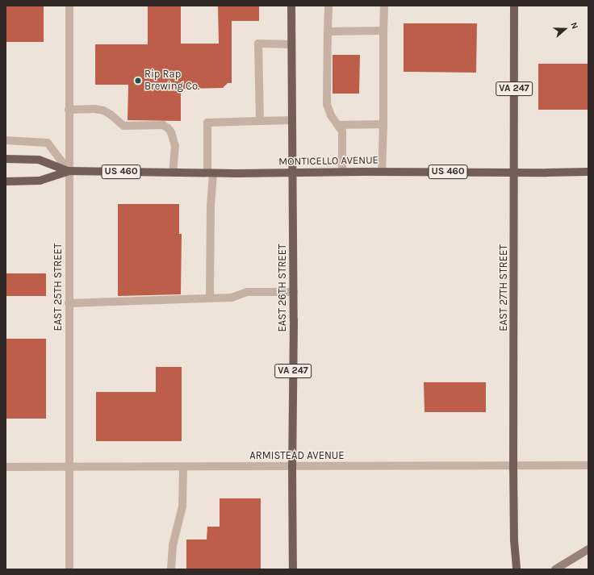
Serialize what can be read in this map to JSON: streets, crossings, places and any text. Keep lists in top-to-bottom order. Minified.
{"streets":{"main road":["VA 247","MONTICELLO AVENUE","US 460","EAST 26TH STREET","EAST 27TH STREET"],"street":["EAST 25TH STREET","ARMISTEAD AVENUE"]},"crossings":[["MONTICELLO AVENUE","EAST 25TH STREET"],["MONTICELLO AVENUE","EAST 26TH STREET"],["MONTICELLO AVENUE","EAST 27TH STREET"],["EAST 25TH STREET","ARMISTEAD AVENUE"],["EAST 26TH STREET","ARMISTEAD AVENUE"],["EAST 27TH STREET","ARMISTEAD AVENUE"]],"places":["Rip Rap Brewing Co."],"north":"right"}
